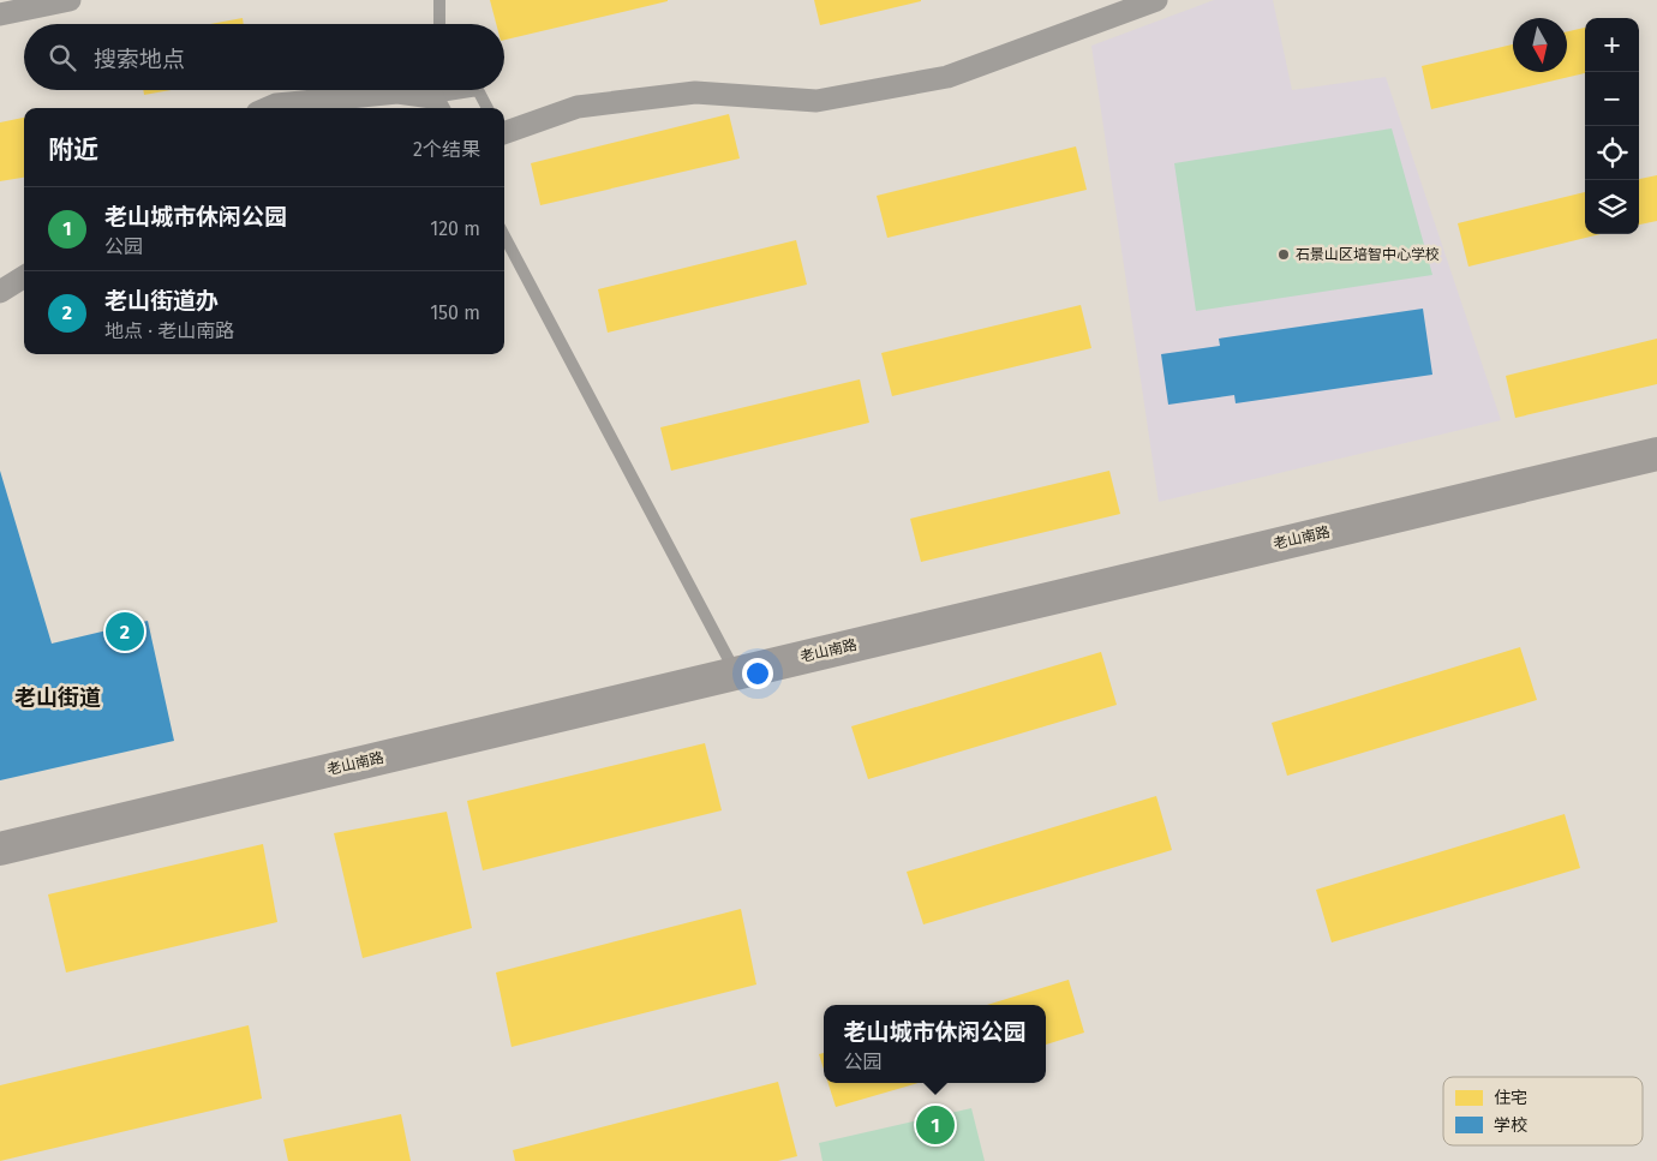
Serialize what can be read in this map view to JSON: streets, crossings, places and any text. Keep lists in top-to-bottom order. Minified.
{"streets":{"main road":["老山南路"]},"districts":["老山街道"],"places":["石景山区培智中心学校"],"legend":["住宅","学校"],"north":"bottom","page":{"map_buttons":["+","−"],"search":"搜索地点","heading":["附近","2个结果"],"list":[{"mark":"1","name":"老山城市休闲公园","note":"公园","value":"120 m"},{"mark":"2","name":"老山街道办","note":"地点 · 老山南路","value":"150 m"}],"pins":["2","1"],"popup":["老山城市休闲公园","公园"]}}
